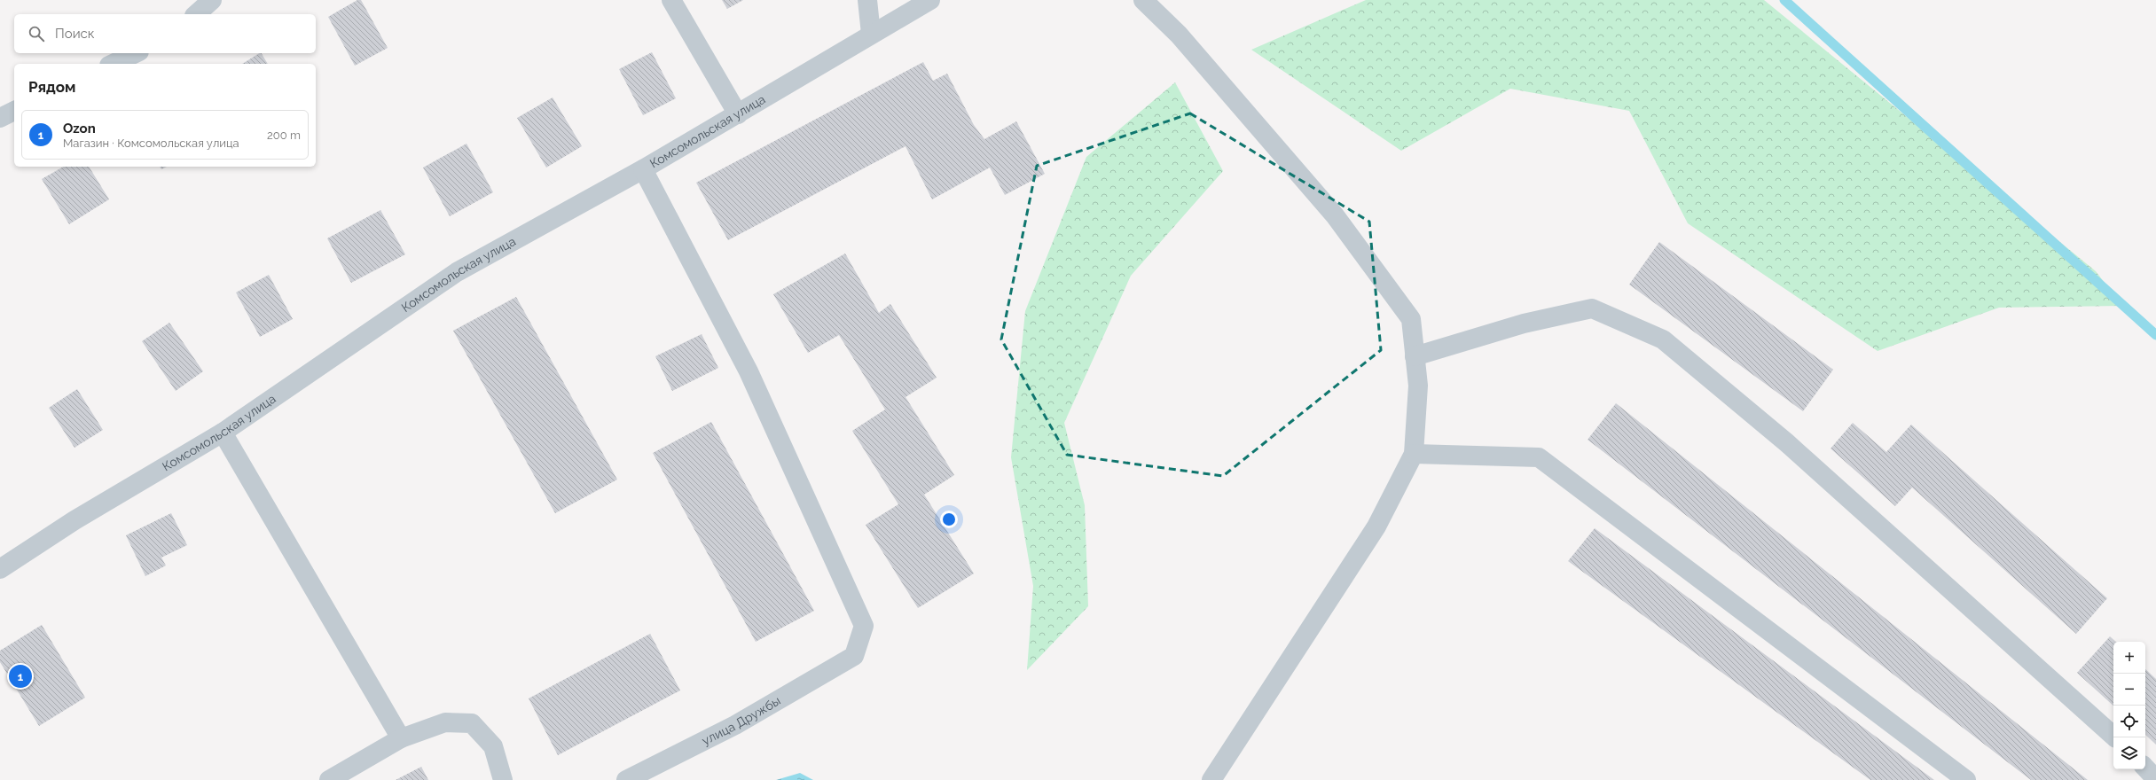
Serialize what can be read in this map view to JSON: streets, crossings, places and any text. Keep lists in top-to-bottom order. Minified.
{"streets":{"street":["Комсомольская улица","улица Дружбы"]},"crossings":[["Комсомольская улица","улица Дружбы"]],"page":{"search":"Поиск","heading":"Рядом","list":[{"mark":"1","name":"Ozon","note":"Магазин · Комсомольская улица","value":"200 m"}],"map_buttons":["+","−"],"pins":"1"}}
